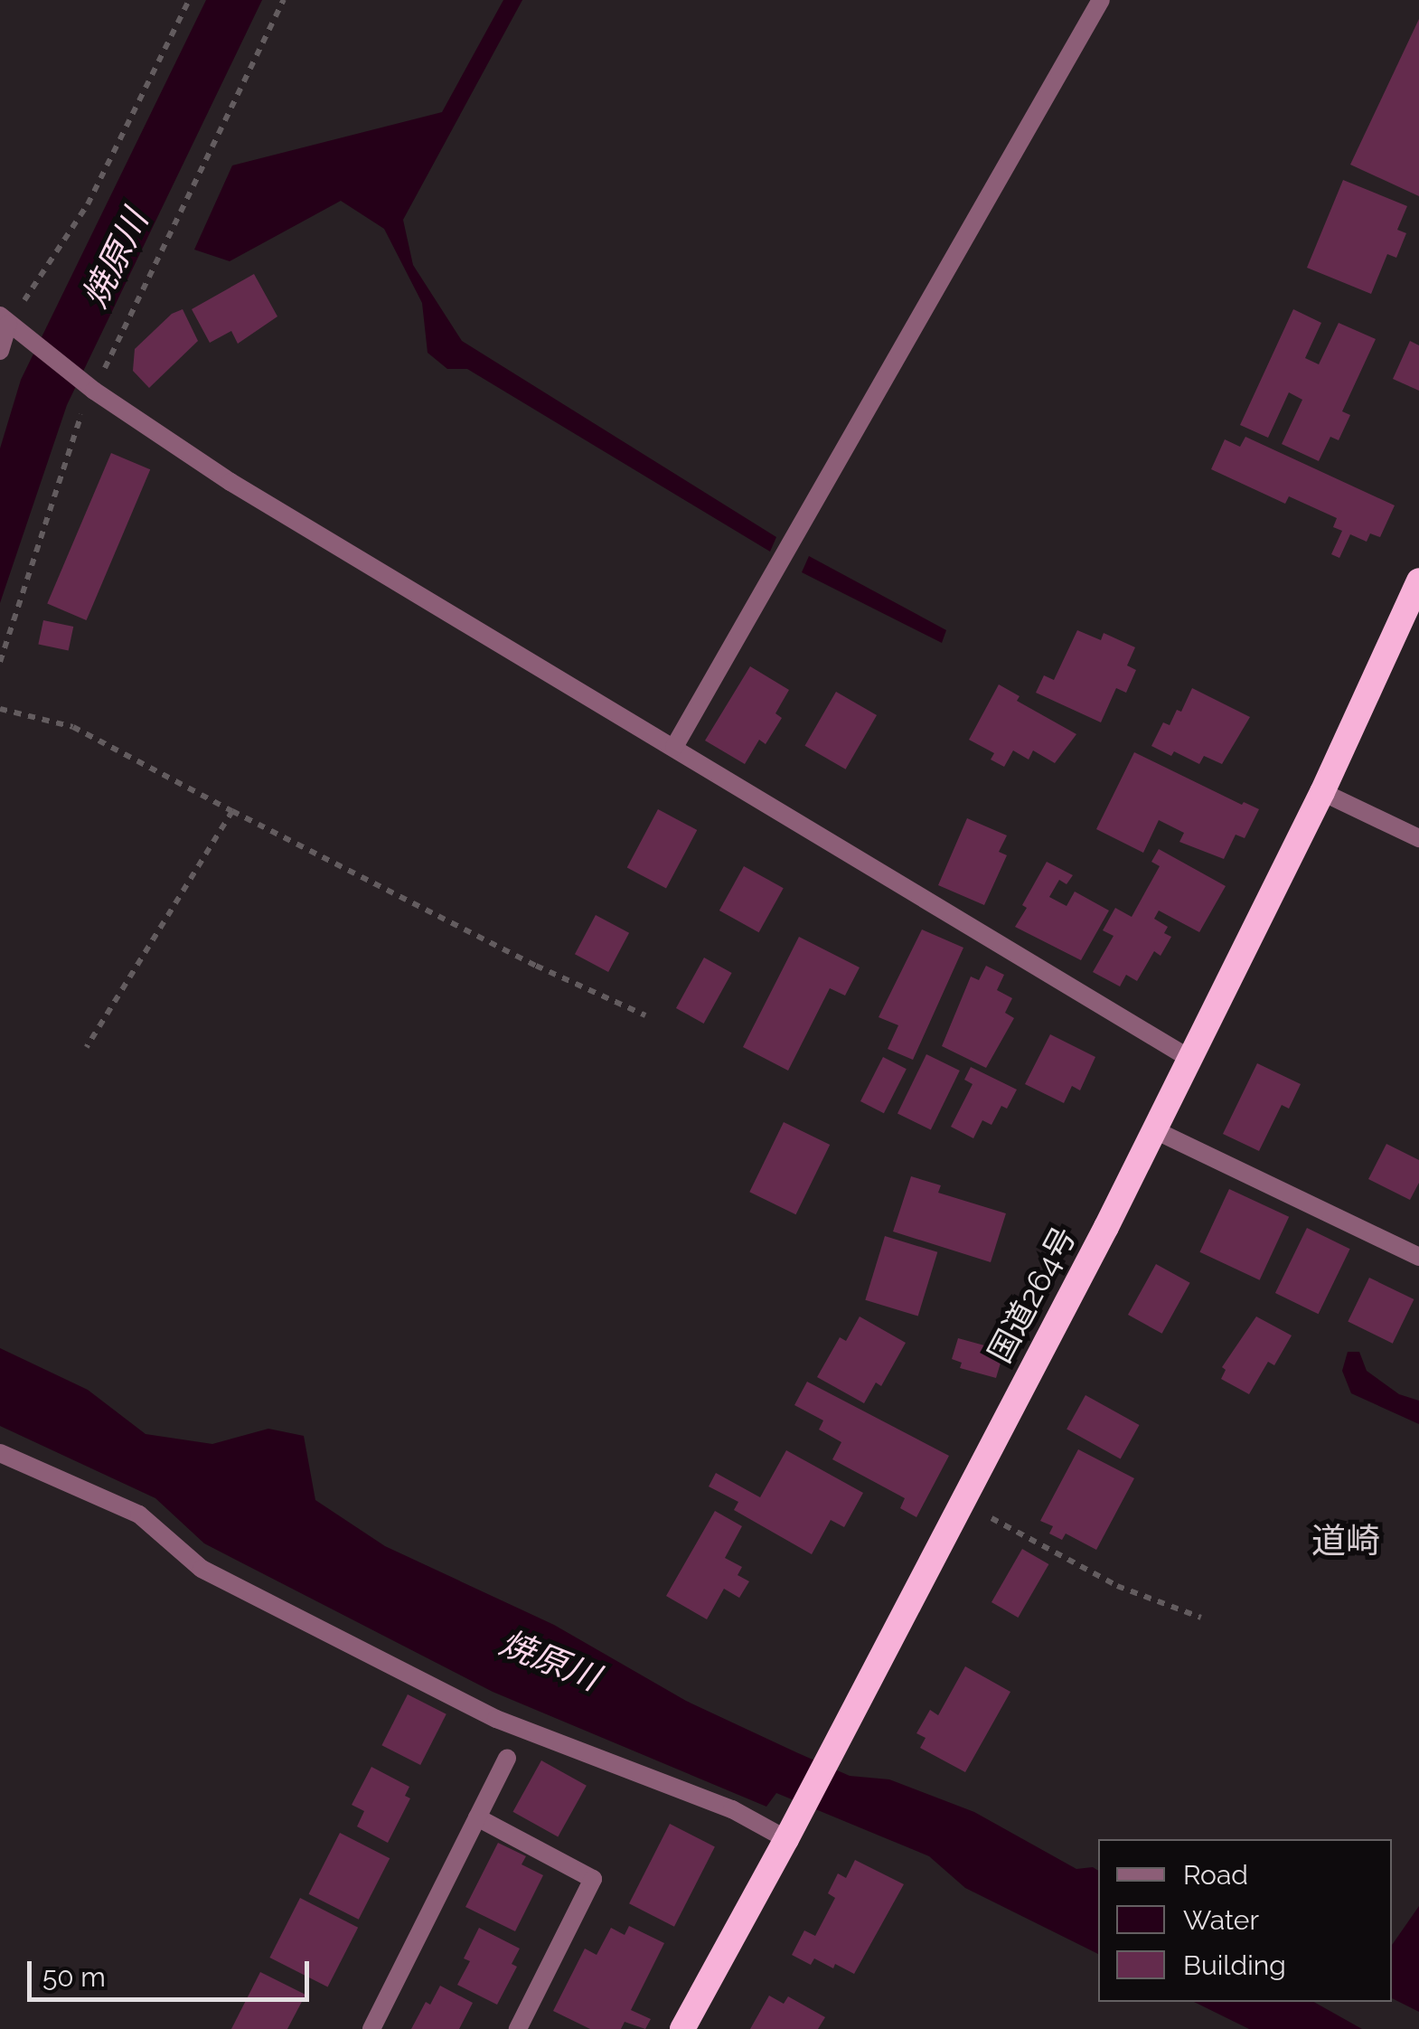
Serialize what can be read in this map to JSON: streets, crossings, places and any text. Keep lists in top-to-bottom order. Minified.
{"streets":{"highway":["国道264号"]},"districts":["道崎"],"water":["焼原川"],"legend":["Road","Water","Building"],"scale_bar":"50 m"}
